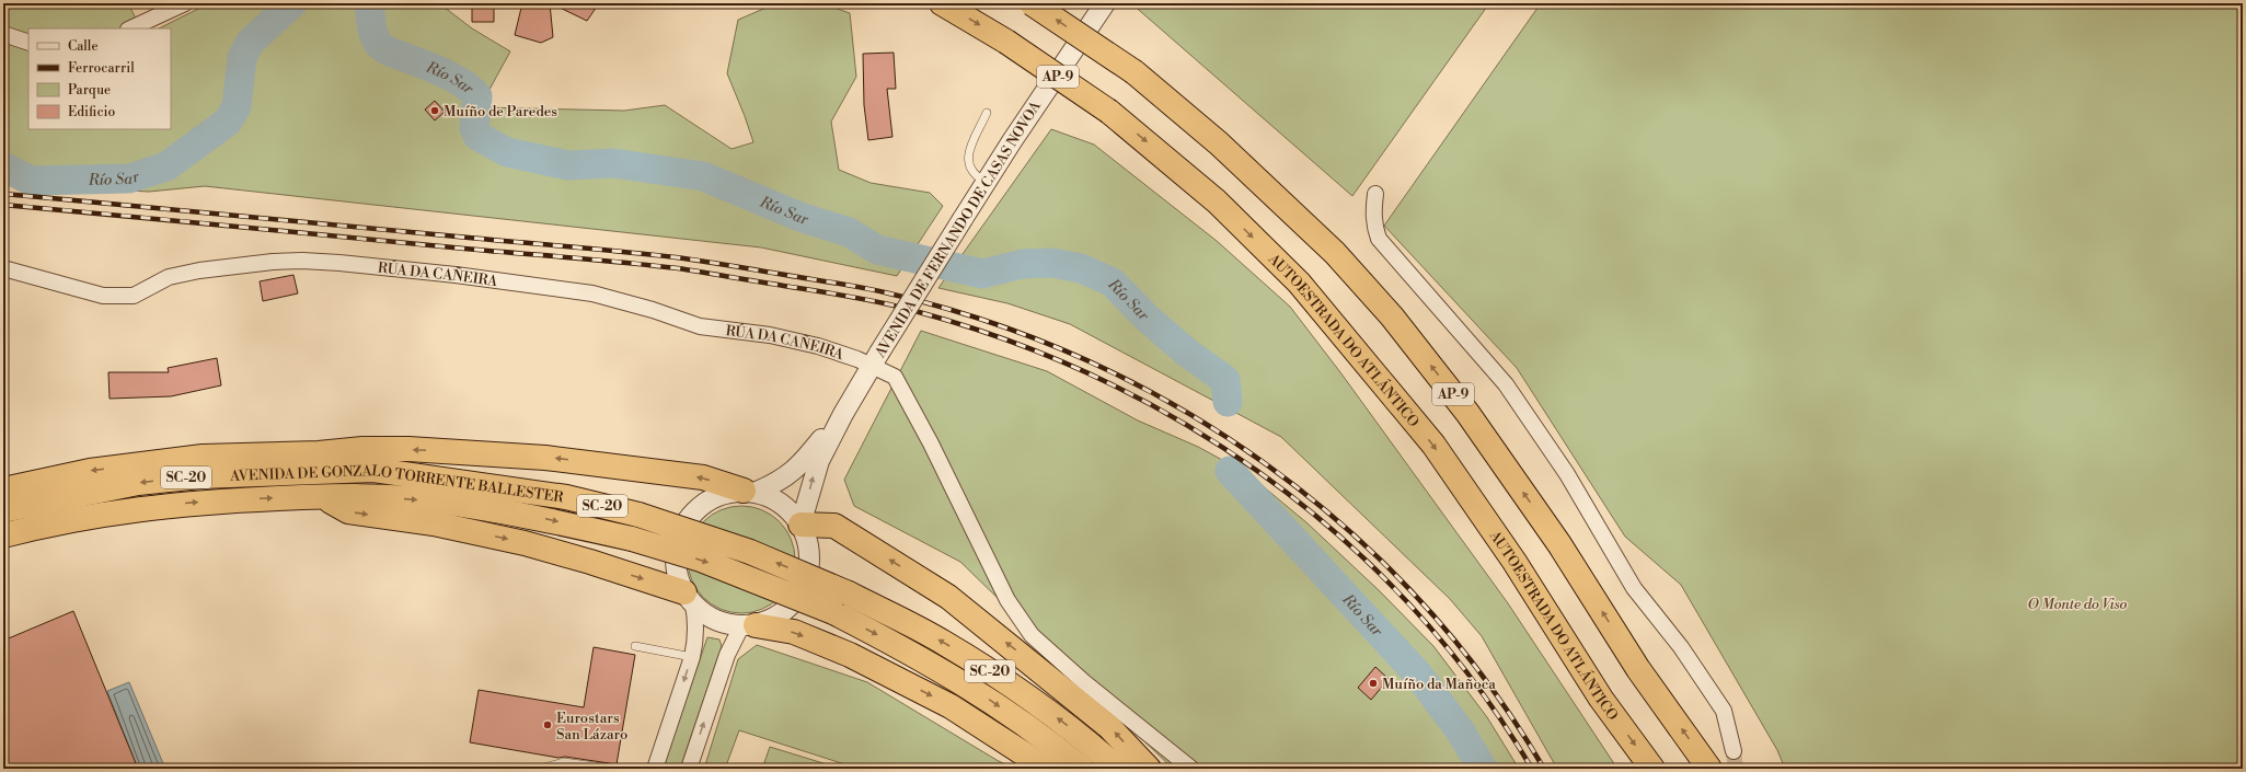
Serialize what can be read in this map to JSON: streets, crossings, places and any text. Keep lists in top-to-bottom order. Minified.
{"streets":{"highway":["AP-9","AUTOESTRADA DO ATLÁNTICO","SC-20","AVENIDA DE GONZALO TORRENTE BALLESTER"],"street":["AVENIDA DE FERNANDO DE CASAS NOVOA","RÚA DA CAÑEIRA"]},"crossings":[["AVENIDA DE FERNANDO DE CASAS NOVOA","RÚA DA CAÑEIRA"]],"water":["Río Sar"],"parks":["O Monte do Viso"],"places":["Muíño de Paredes","Muíño da Mañoca","Eurostars San Lázaro"],"legend":["Calle","Ferrocarril","Parque","Edificio"]}
